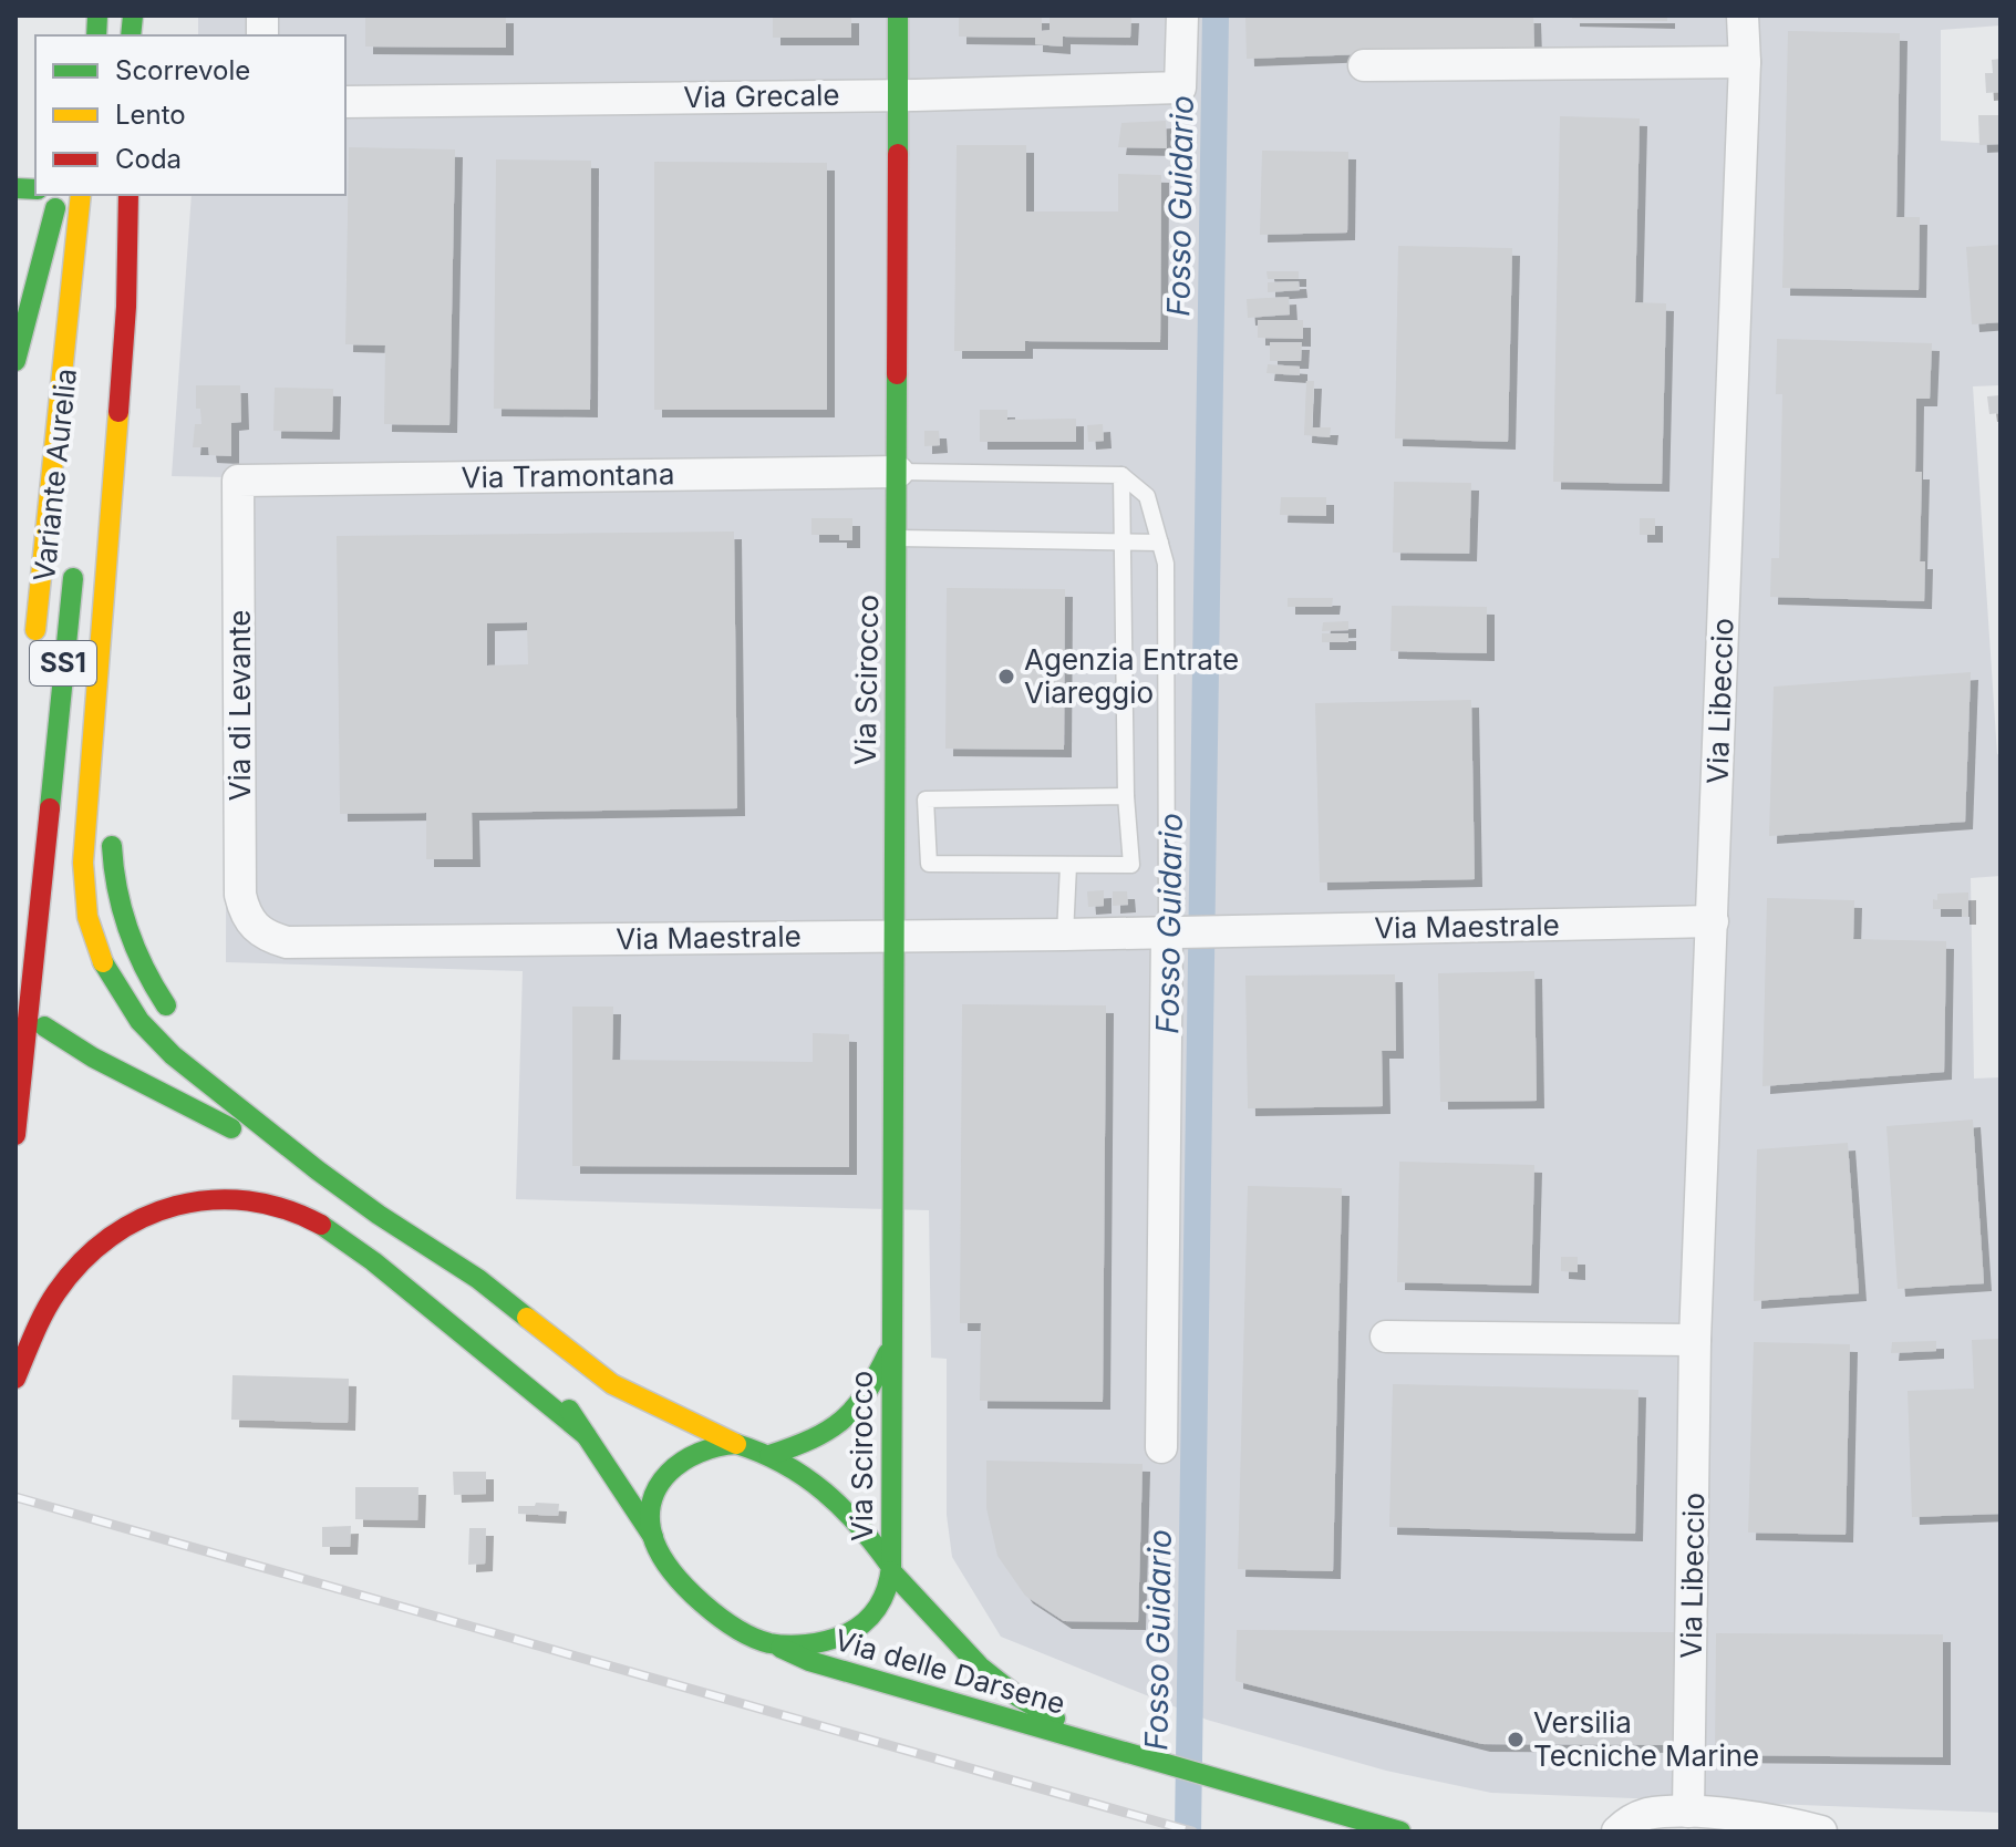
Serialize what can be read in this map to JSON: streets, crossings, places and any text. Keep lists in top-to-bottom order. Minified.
{"streets":{"main road":["Variante Aurelia","SS1","Via Scirocco","Via delle Darsene"],"street":["Via Grecale","Via Tramontana","Via Libeccio","Via di Levante","Via Maestrale"]},"crossings":[["Via Grecale","Via Scirocco"],["Via Tramontana","Via Scirocco"],["Via Tramontana","Via di Levante"],["Via Scirocco","Via Maestrale"],["Via Scirocco","Via delle Darsene"],["Via Libeccio","Via Maestrale"],["Via di Levante","Via Maestrale"]],"water":["Fosso Guidario"],"places":["Agenzia Entrate Viareggio","Versilia Tecniche Marine"],"legend":["Scorrevole","Lento","Coda"]}
